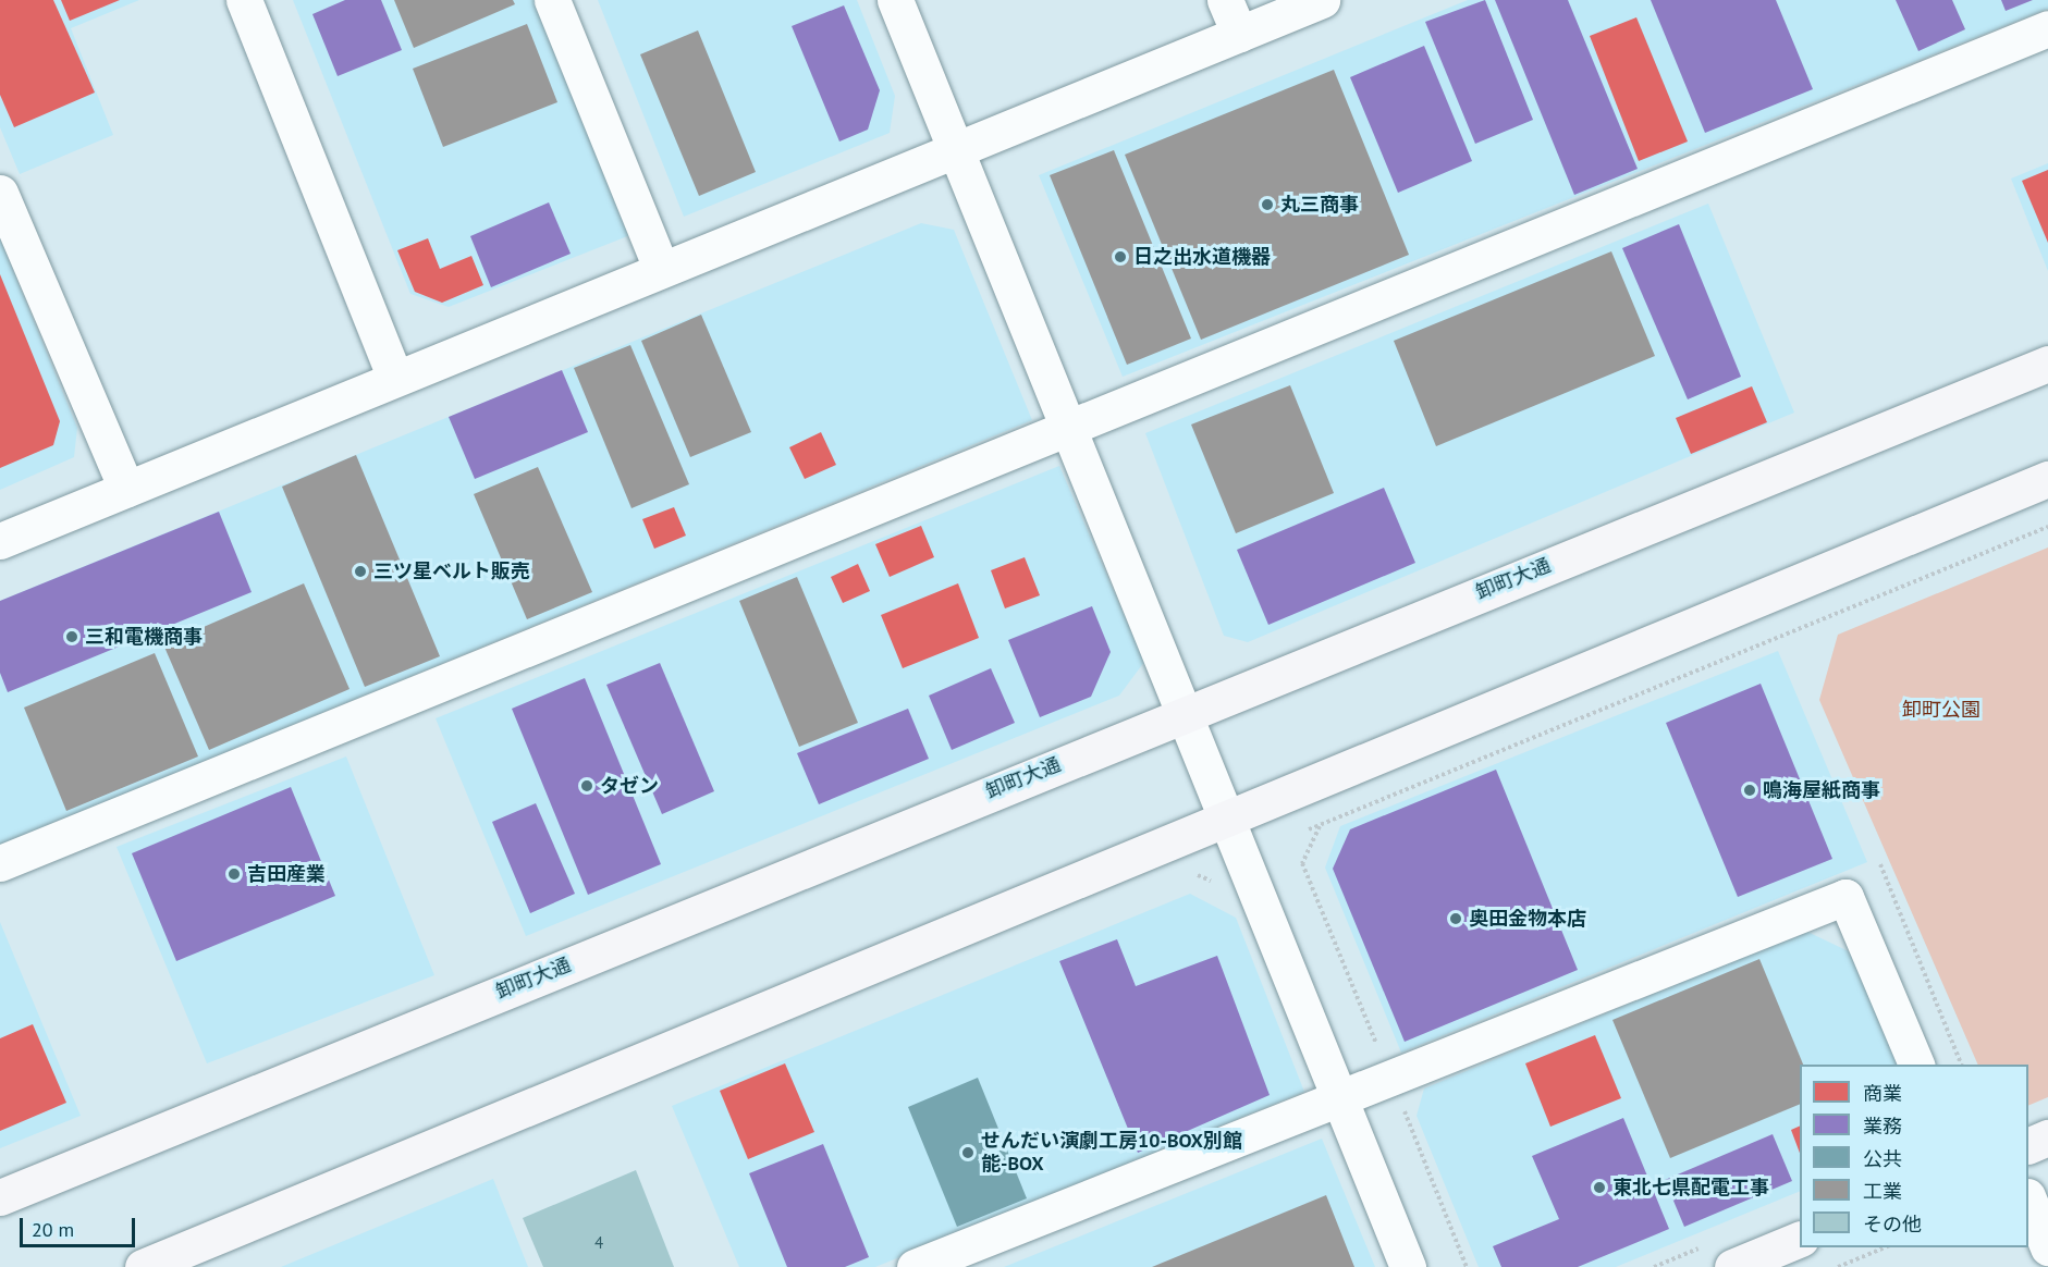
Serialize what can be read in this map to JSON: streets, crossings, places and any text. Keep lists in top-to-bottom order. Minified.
{"streets":{"street":["卸町大通"]},"parks":["卸町公園"],"places":["丸三商事","日之出水道機器","三ツ星ベルト販売","三和電機商事","タゼン","鳴海屋紙商事","吉田産業","奥田金物本店","せんだい演劇工房10-BOX別館 能-BOX","東北七県配電工事"],"house_numbers":["4"],"legend":["商業","業務","公共","工業","その他"],"scale_bar":"20 m"}
